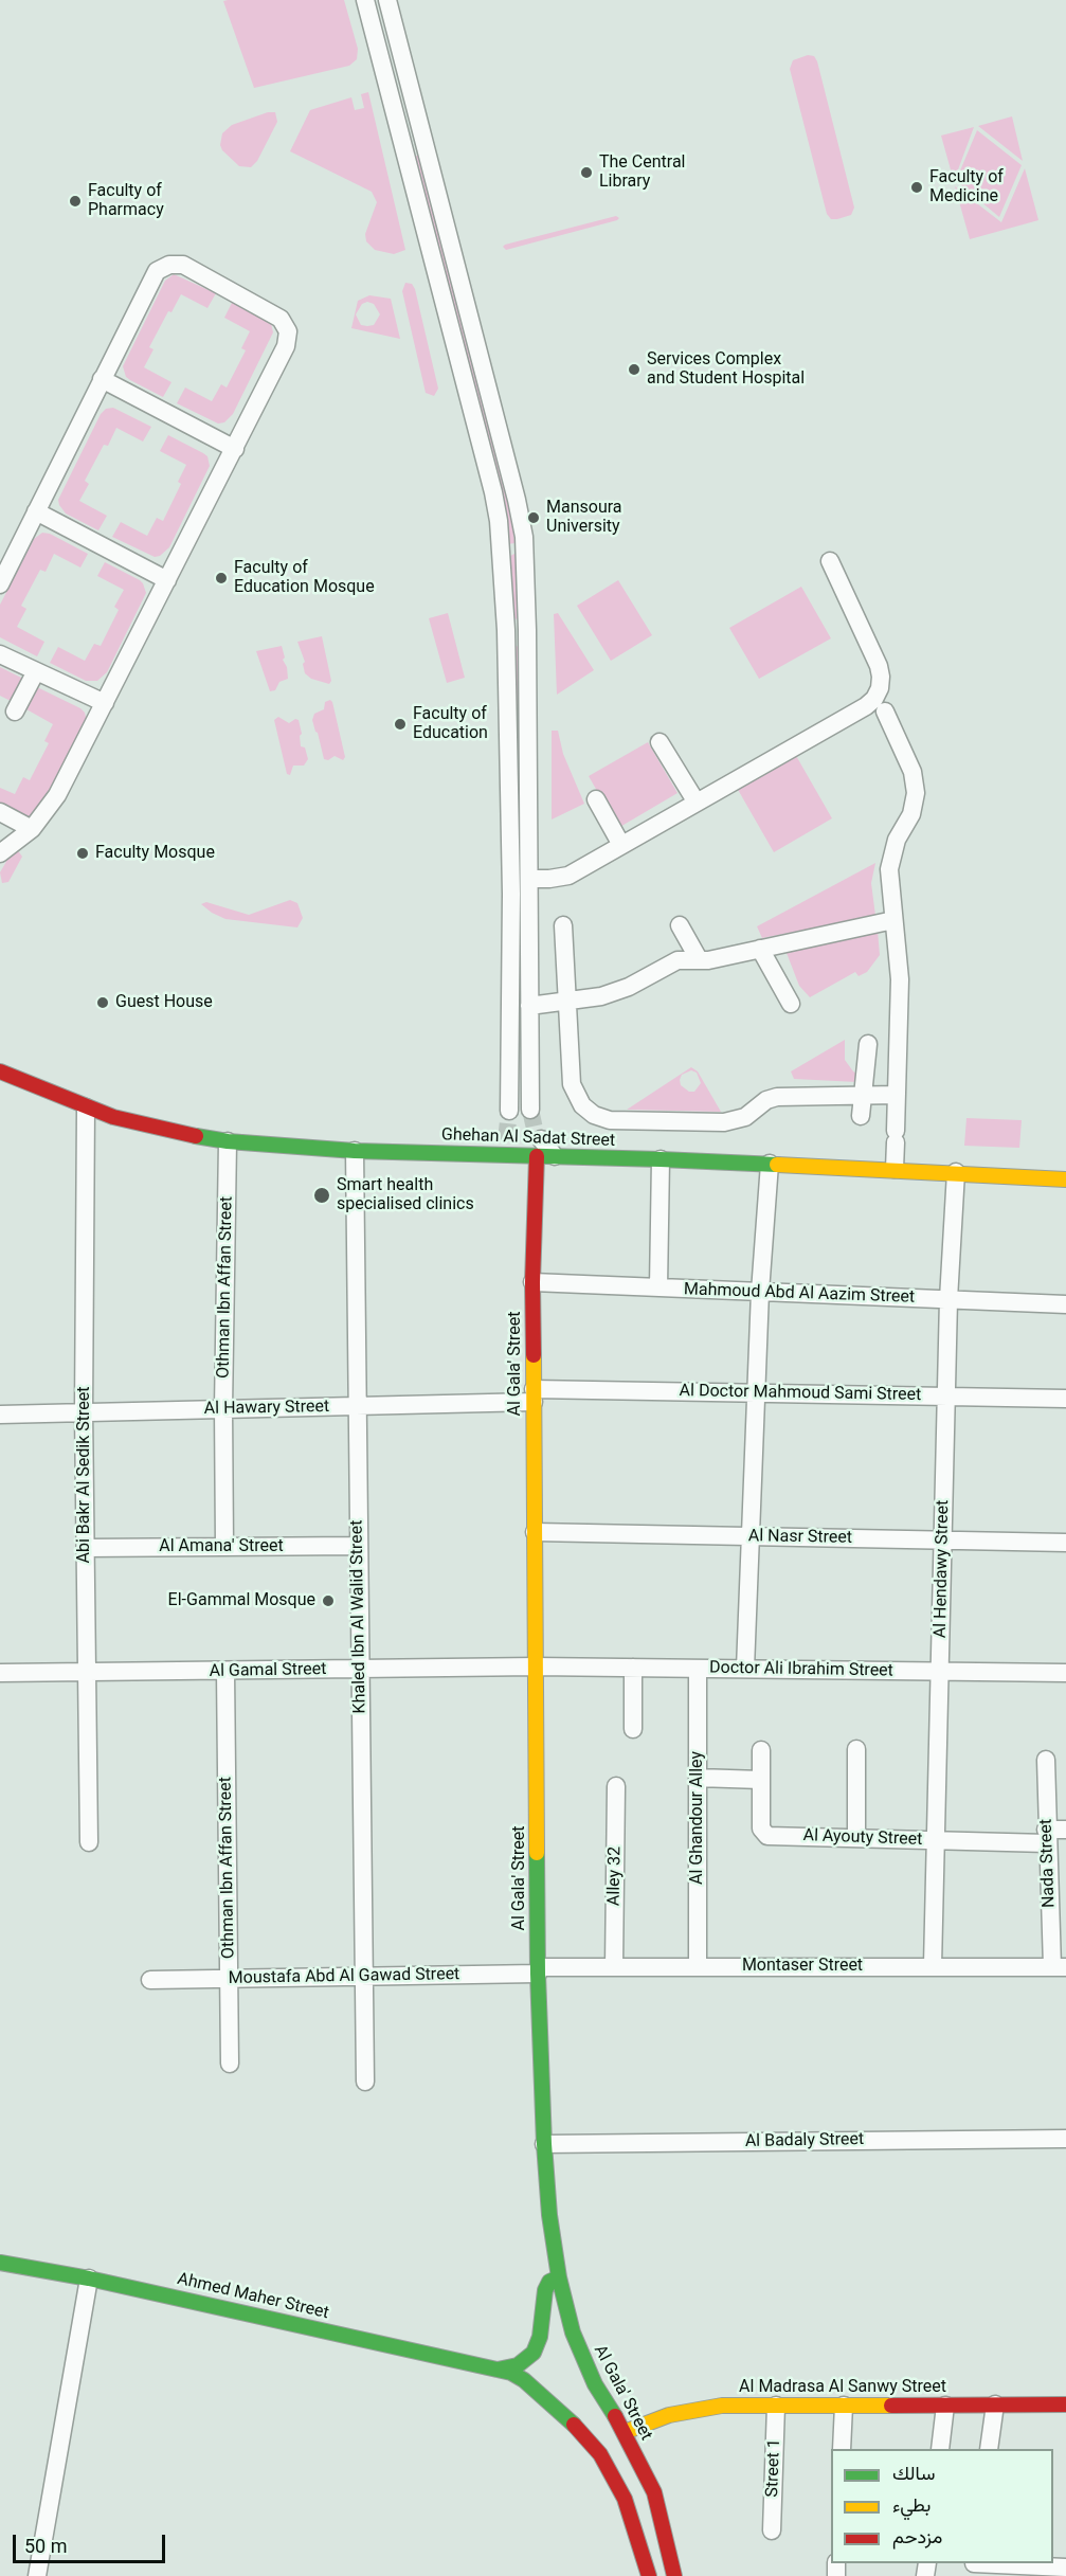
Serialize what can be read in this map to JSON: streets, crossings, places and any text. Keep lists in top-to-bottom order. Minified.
{"streets":{"main road":["Ghehan Al Sadat Street","Al Gala' Street","Ahmed Maher Street","Al Madrasa Al Sanwy Street"],"street":["Othman Ibn Affan Street","Mahmoud Abd Al Aazim Street","Al Doctor Mahmoud Sami Street","Al Hawary Street","Abi Bakr Al Sedik Street","Al Nasr Street","Al Amana' Street","Al Hendawy Street","Khaled Ibn Al Walid Street","Doctor Ali Ibrahim Street","Al Gamal Street","Al Ghandour Alley","Al Ayouty Street","Nada Street","Alley 32","Montaser Street","Moustafa Abd Al Gawad Street","Al Badaly Street","Street 1"]},"crossings":[["Ghehan Al Sadat Street","Othman Ibn Affan Street"],["Ghehan Al Sadat Street","Al Gala' Street"],["Ghehan Al Sadat Street","Abi Bakr Al Sedik Street"],["Ghehan Al Sadat Street","Al Hendawy Street"],["Ghehan Al Sadat Street","Khaled Ibn Al Walid Street"],["Othman Ibn Affan Street","Al Hawary Street"],["Othman Ibn Affan Street","Al Amana' Street"],["Othman Ibn Affan Street","Al Gamal Street"],["Othman Ibn Affan Street","Moustafa Abd Al Gawad Street"],["Mahmoud Abd Al Aazim Street","Al Gala' Street"],["Mahmoud Abd Al Aazim Street","Al Hendawy Street"],["Al Gala' Street","Al Doctor Mahmoud Sami Street"],["Al Gala' Street","Al Hawary Street"],["Al Gala' Street","Al Nasr Street"],["Al Gala' Street","Doctor Ali Ibrahim Street"],["Al Gala' Street","Al Gamal Street"],["Al Gala' Street","Montaser Street"],["Al Gala' Street","Moustafa Abd Al Gawad Street"],["Al Gala' Street","Al Badaly Street"],["Al Gala' Street","Al Madrasa Al Sanwy Street"],["Al Doctor Mahmoud Sami Street","Al Hawary Street"],["Al Doctor Mahmoud Sami Street","Al Hendawy Street"],["Al Hawary Street","Abi Bakr Al Sedik Street"],["Al Hawary Street","Khaled Ibn Al Walid Street"],["Abi Bakr Al Sedik Street","Al Amana' Street"],["Abi Bakr Al Sedik Street","Al Gamal Street"],["Al Nasr Street","Al Hendawy Street"],["Al Amana' Street","Khaled Ibn Al Walid Street"],["Al Hendawy Street","Doctor Ali Ibrahim Street"],["Al Hendawy Street","Al Ayouty Street"],["Al Hendawy Street","Montaser Street"],["Khaled Ibn Al Walid Street","Al Gamal Street"],["Khaled Ibn Al Walid Street","Moustafa Abd Al Gawad Street"],["Doctor Ali Ibrahim Street","Al Gamal Street"],["Doctor Ali Ibrahim Street","Al Ghandour Alley"],["Al Ghandour Alley","Montaser Street"],["Al Ayouty Street","Nada Street"],["Nada Street","Montaser Street"],["Alley 32","Montaser Street"],["Montaser Street","Moustafa Abd Al Gawad Street"],["Al Madrasa Al Sanwy Street","Street 1"]],"places":["The Central Library","Faculty of Medicine","Faculty of Pharmacy","Services Complex and Student Hospital","Mansoura University","Faculty of Education Mosque","Faculty of Education","Faculty Mosque","Guest House","Smart health specialised clinics","El-Gammal Mosque"],"legend":["سالك","بطيء","مزدحم"],"scale_bar":"50 m"}
